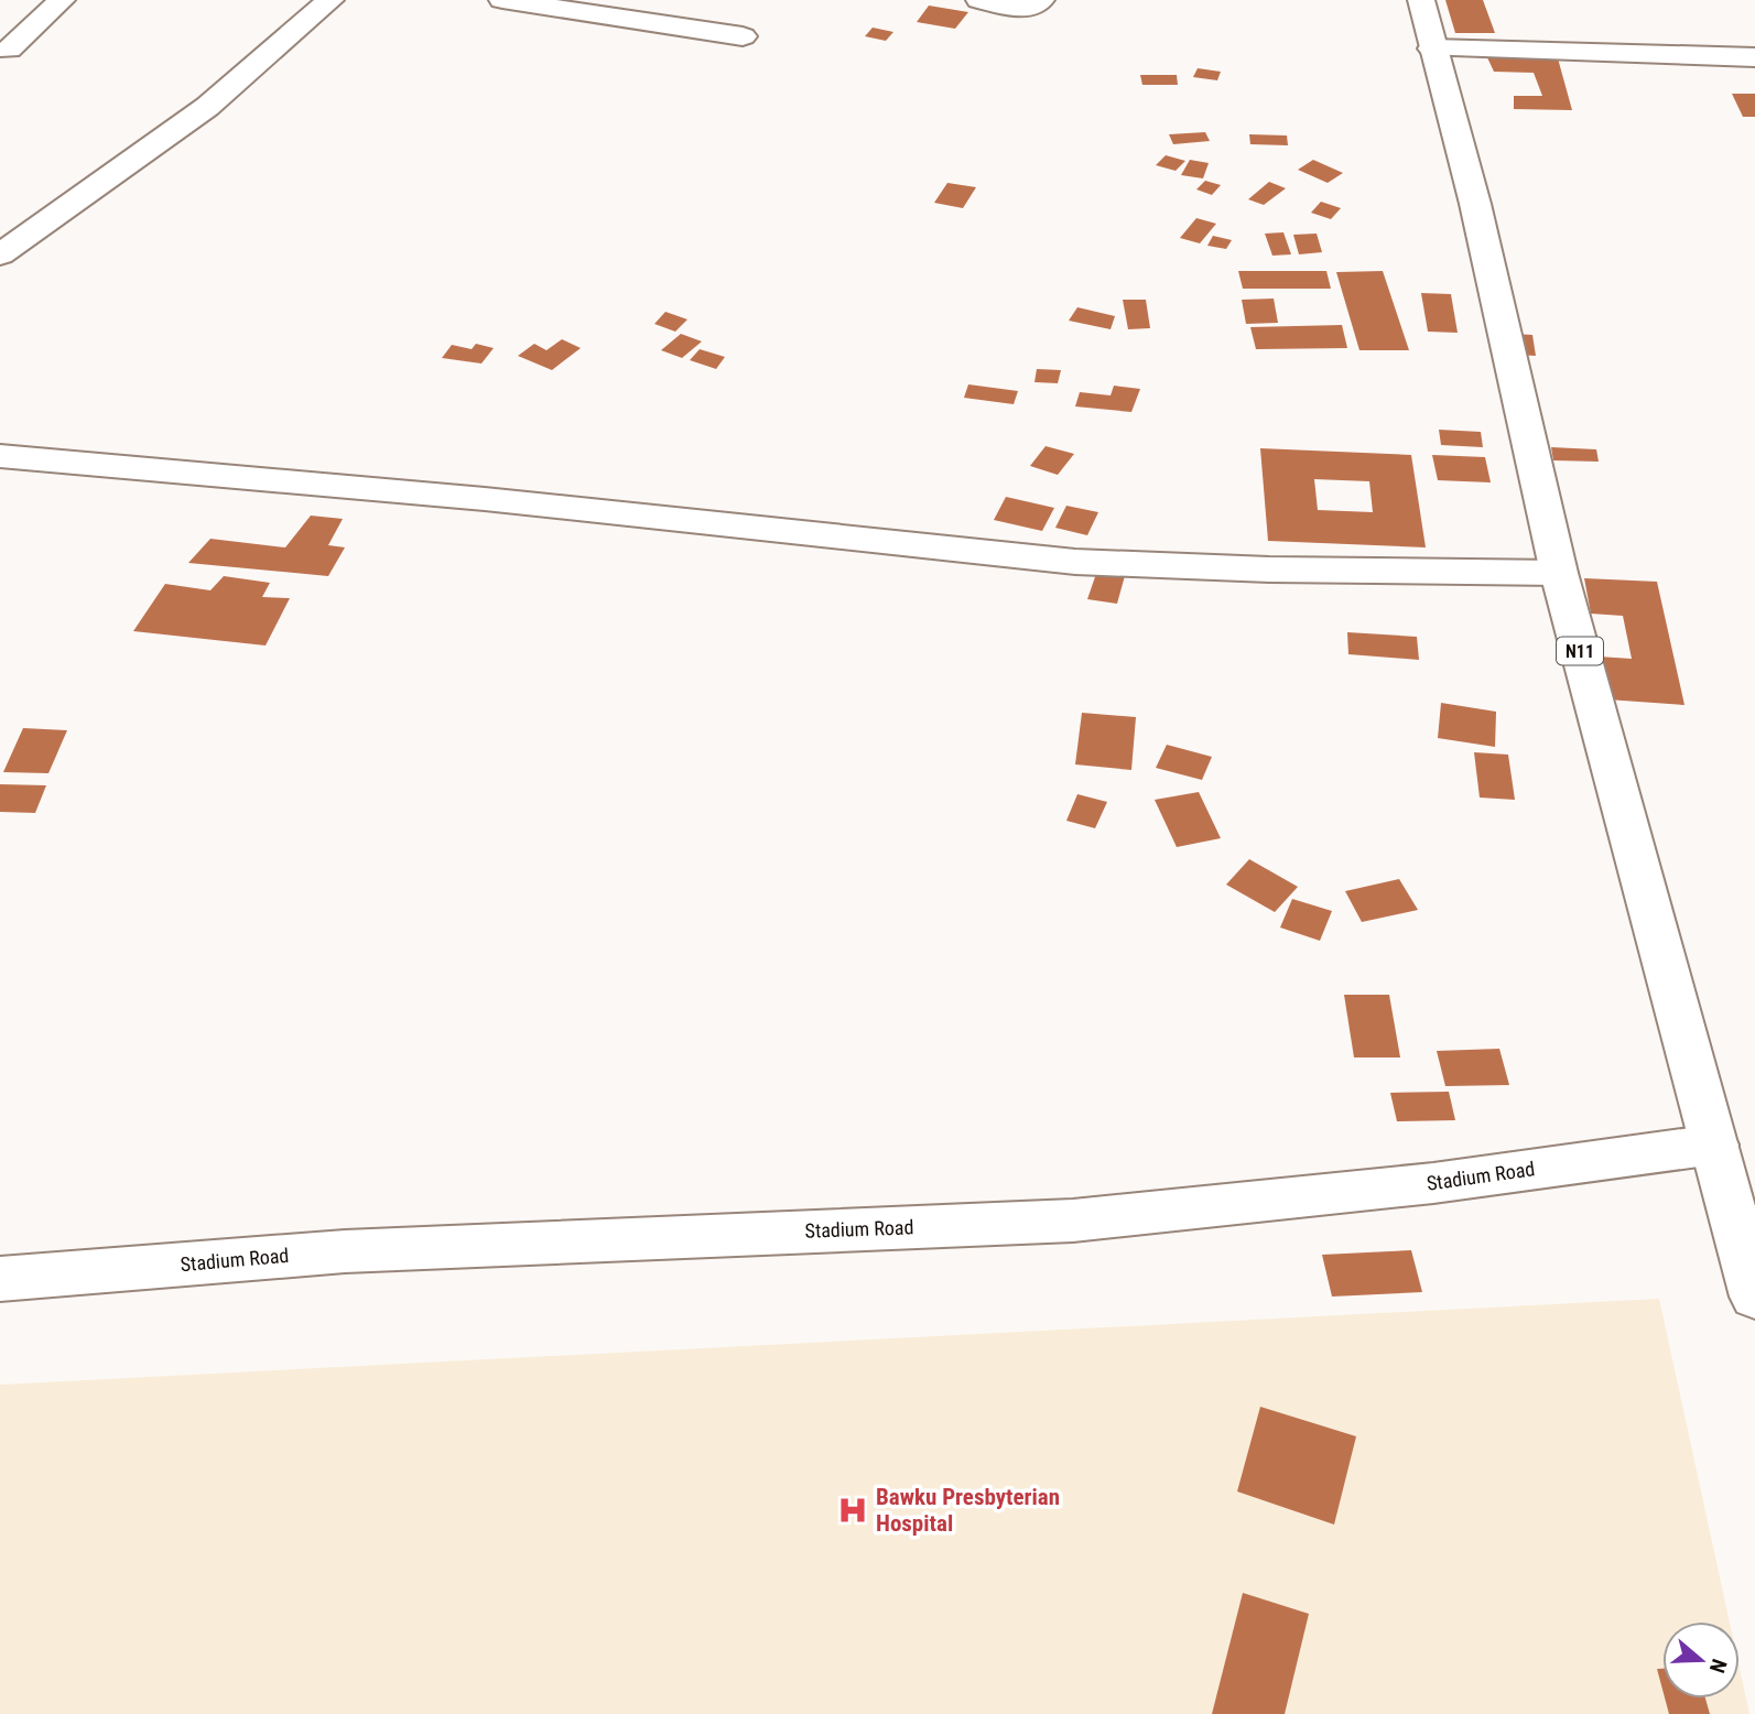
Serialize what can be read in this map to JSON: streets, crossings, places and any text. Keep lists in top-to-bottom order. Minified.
{"streets":{"main road":["N11","Stadium Road"]},"crossings":[["N11","Stadium Road"]],"places":{"hospital":["Bawku Presbyterian Hospital"]},"north":"right"}
